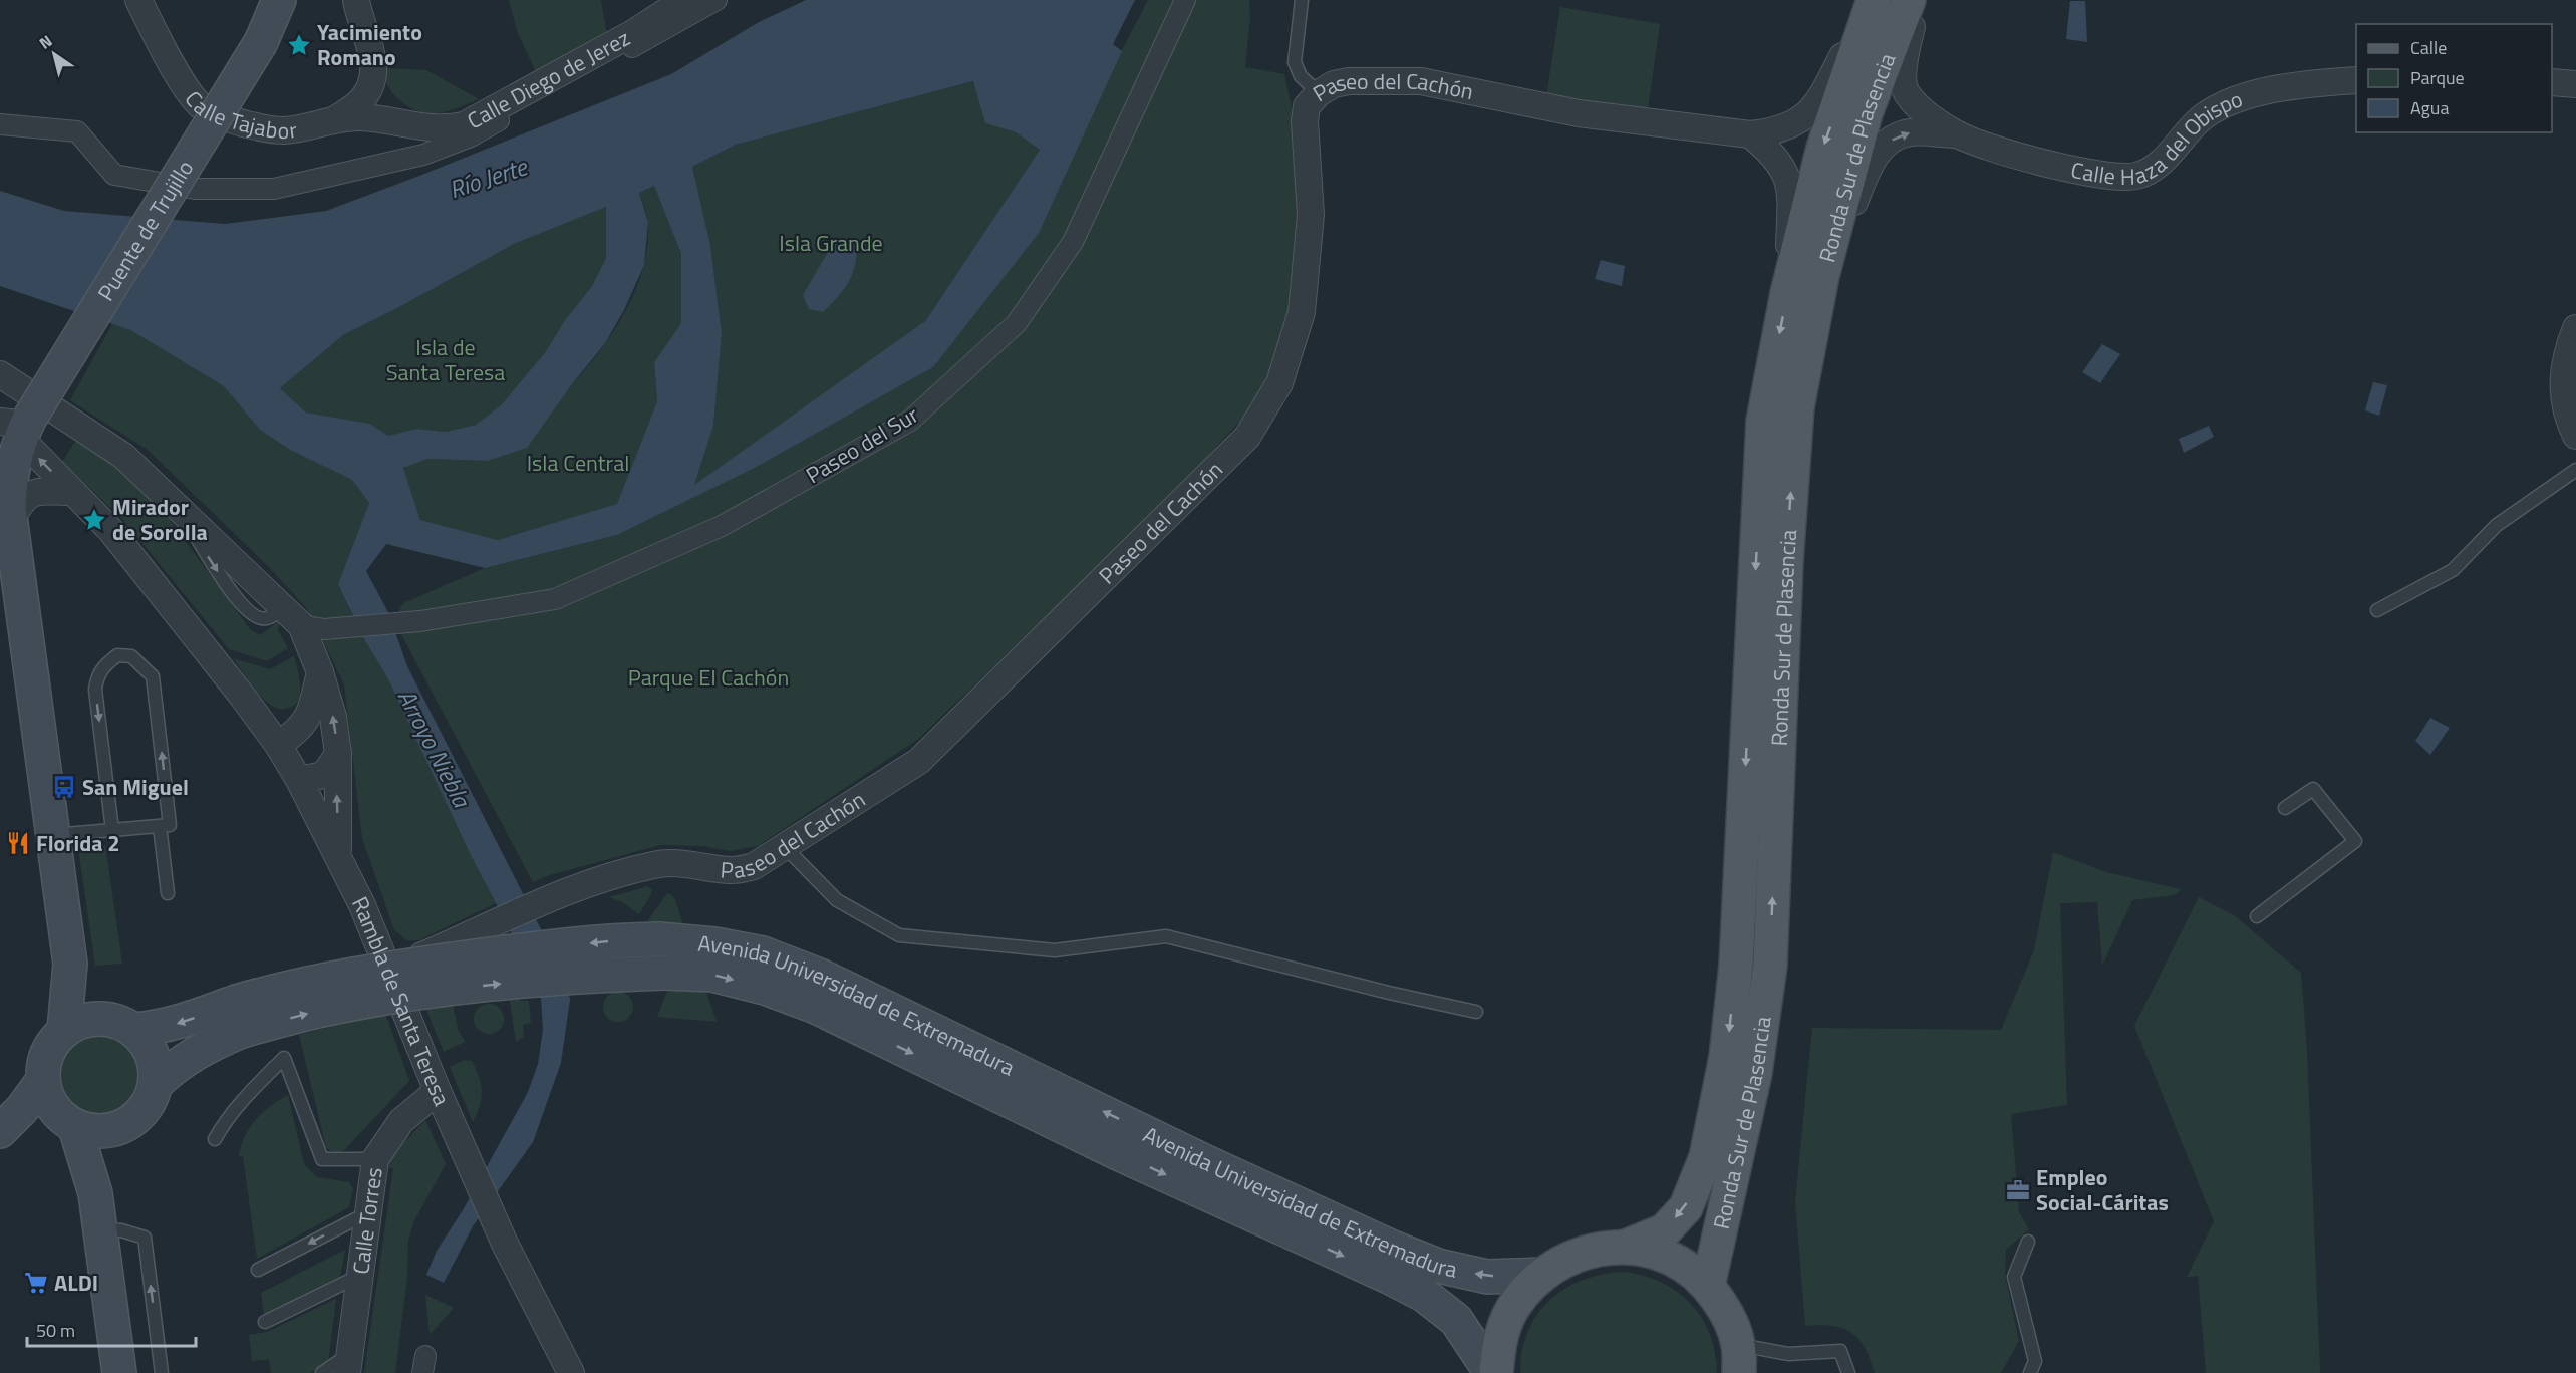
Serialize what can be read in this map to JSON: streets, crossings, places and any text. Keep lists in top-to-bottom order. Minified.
{"streets":{"main road":["Ronda Sur de Plasencia","Puente de Trujillo","Avenida Universidad de Extremadura"],"street":["Calle Diego de Jerez","Paseo del Cachón","Calle Tajabor","Calle Haza del Obispo","Paseo del Sur","Rambla de Santa Teresa","Calle Torres"]},"crossings":[["Calle Diego de Jerez","Calle Tajabor"],["Paseo del Cachón","Ronda Sur de Plasencia"],["Paseo del Cachón","Rambla de Santa Teresa"],["Ronda Sur de Plasencia","Avenida Universidad de Extremadura"],["Puente de Trujillo","Rambla de Santa Teresa"],["Paseo del Sur","Rambla de Santa Teresa"],["Rambla de Santa Teresa","Calle Torres"]],"water":["Río Jerte","Arroyo Niebla"],"parks":["Isla Grande","Isla de Santa Teresa","Isla Central","Parque El Cachón"],"places":{"place":["Yacimiento Romano","Mirador de Sorolla"],"bus stop":["San Miguel"],"restaurant":["Florida 2"],"office":["Empleo Social-Cáritas"],"supermarket":["ALDI"]},"legend":["Calle","Parque","Agua"],"scale_bar":"50 m","north":"top left"}
